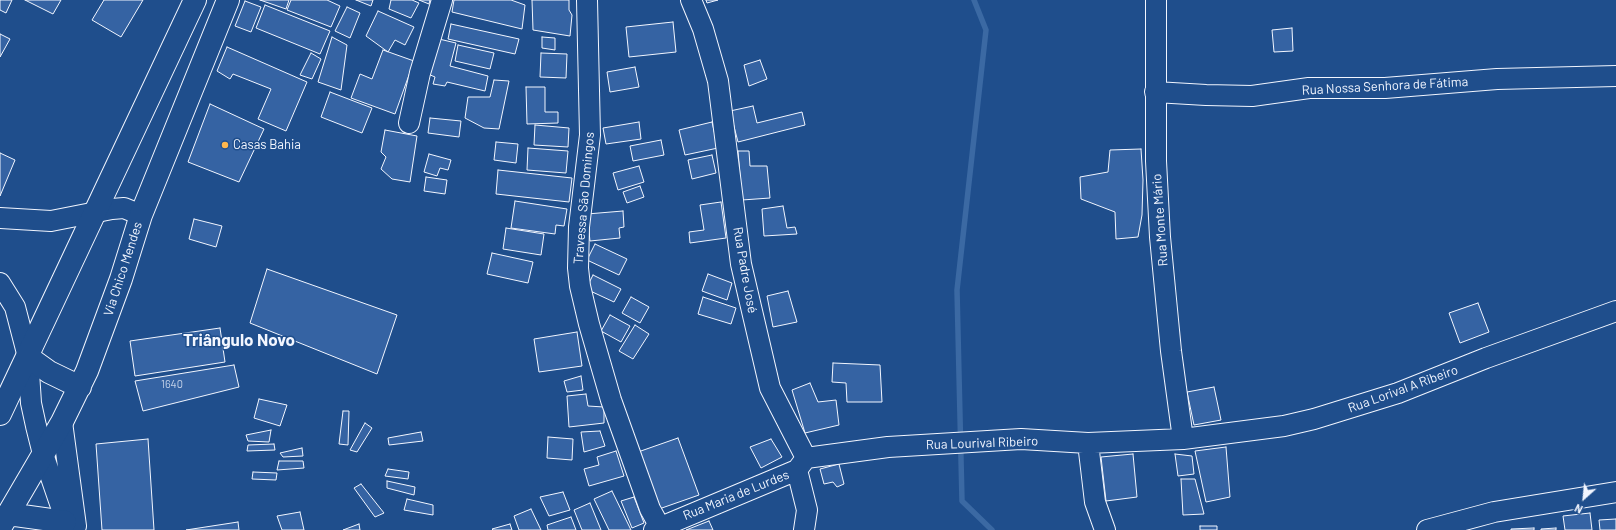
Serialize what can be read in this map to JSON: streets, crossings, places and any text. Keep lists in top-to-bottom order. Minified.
{"streets":{"main road":["Via Chico Mendes"],"street":["Rua Nossa Senhora de Fátima","Travessa São Domingos","Rua Monte Mário","Rua Padre José","Rua Lorival A Ribeiro","Rua Lourival Ribeiro","Rua Maria de Lurdes"]},"crossings":[["Rua Nossa Senhora de Fátima","Rua Monte Mário"],["Travessa São Domingos","Rua Maria de Lurdes"],["Rua Monte Mário","Rua Lorival A Ribeiro"],["Rua Monte Mário","Rua Lourival Ribeiro"],["Rua Padre José","Rua Lourival Ribeiro"],["Rua Padre José","Rua Maria de Lurdes"],["Rua Lorival A Ribeiro","Rua Lourival Ribeiro"],["Rua Lourival Ribeiro","Rua Maria de Lurdes"]],"districts":["Triângulo Novo"],"places":["Casas Bahia"],"house_numbers":["1640"],"north":"bottom left"}
